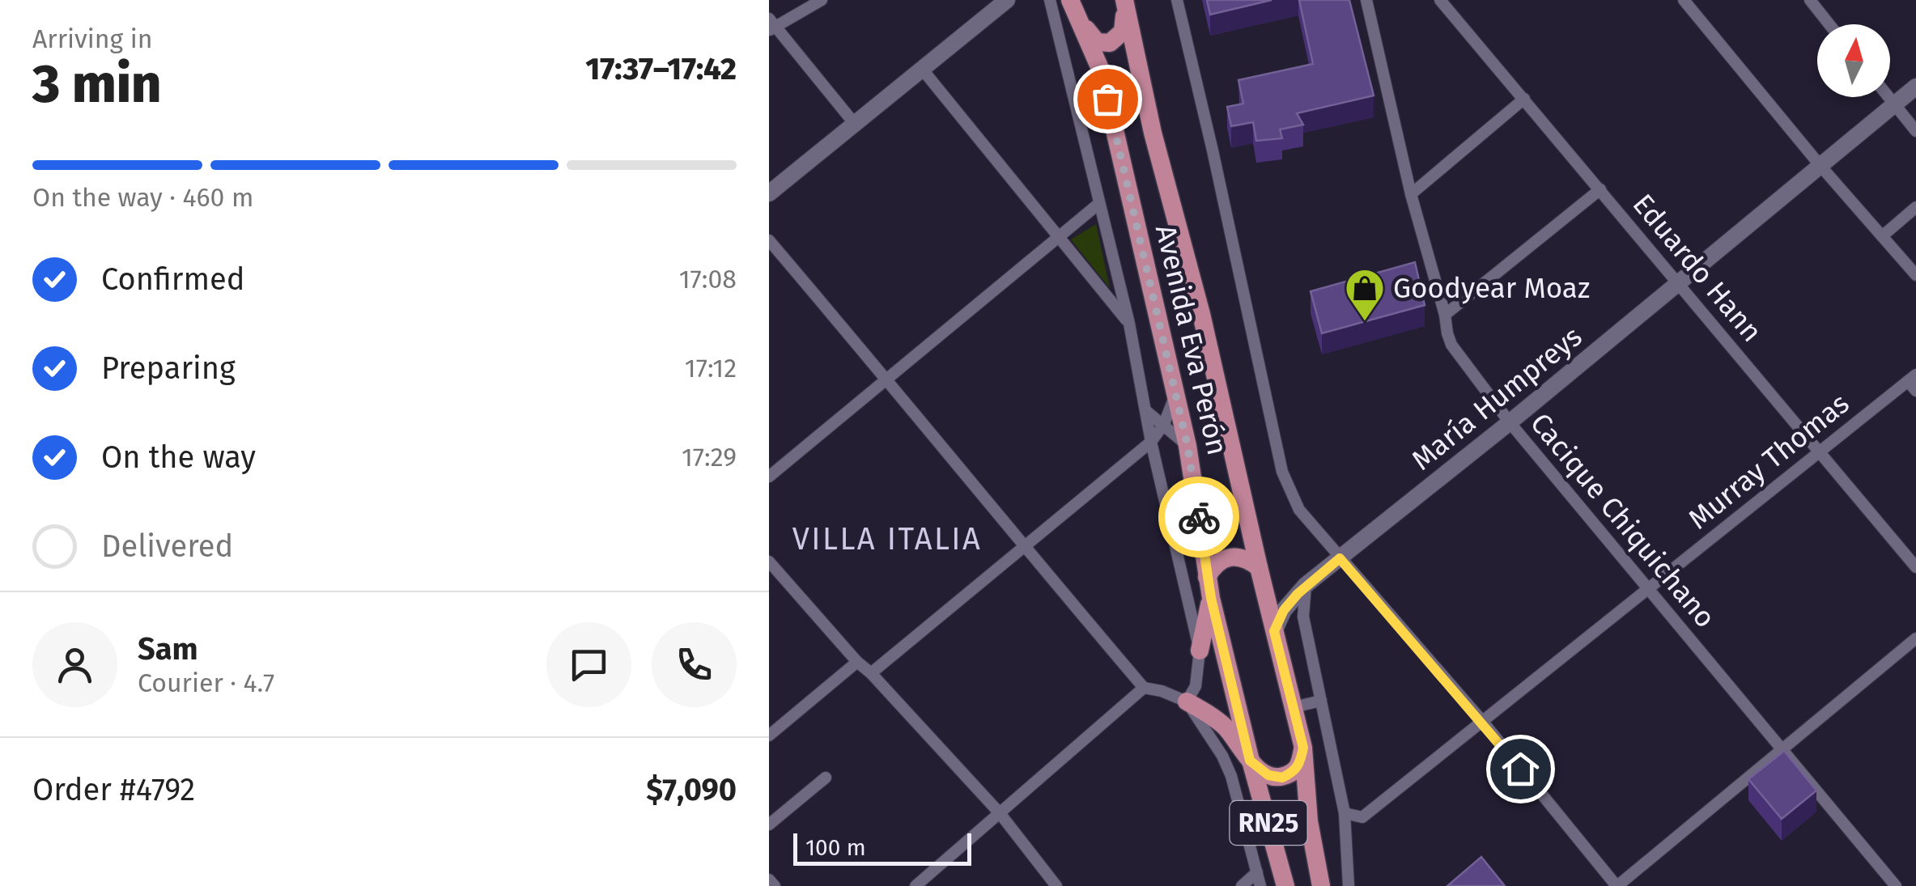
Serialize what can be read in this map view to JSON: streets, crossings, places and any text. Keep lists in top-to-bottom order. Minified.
{"streets":{"main road":["Avenida Eva Perón","RN25"],"street":["Eduardo Hann","María Humpreys","Murray Thomas","Cacique Chiquichano"]},"crossings":[["Eduardo Hann","María Humpreys"],["Eduardo Hann","Murray Thomas"],["Avenida Eva Perón","María Humpreys"],["María Humpreys","Cacique Chiquichano"],["Murray Thomas","Cacique Chiquichano"]],"districts":["VILLA ITALIA"],"places":{"shop":["Goodyear Moaz"]},"scale_bar":"100 m","north":"top","page":{"heading":["3 min","Arriving in","17:37–17:42"],"panel":["Sam","Courier · 4.7","Order #4792","$7,090"],"bar":"On the way · 460 m","list":[["Confirmed","17:08"],["Preparing","17:12"],["On the way","17:29"],"Delivered"],"scale":"100 m"}}
